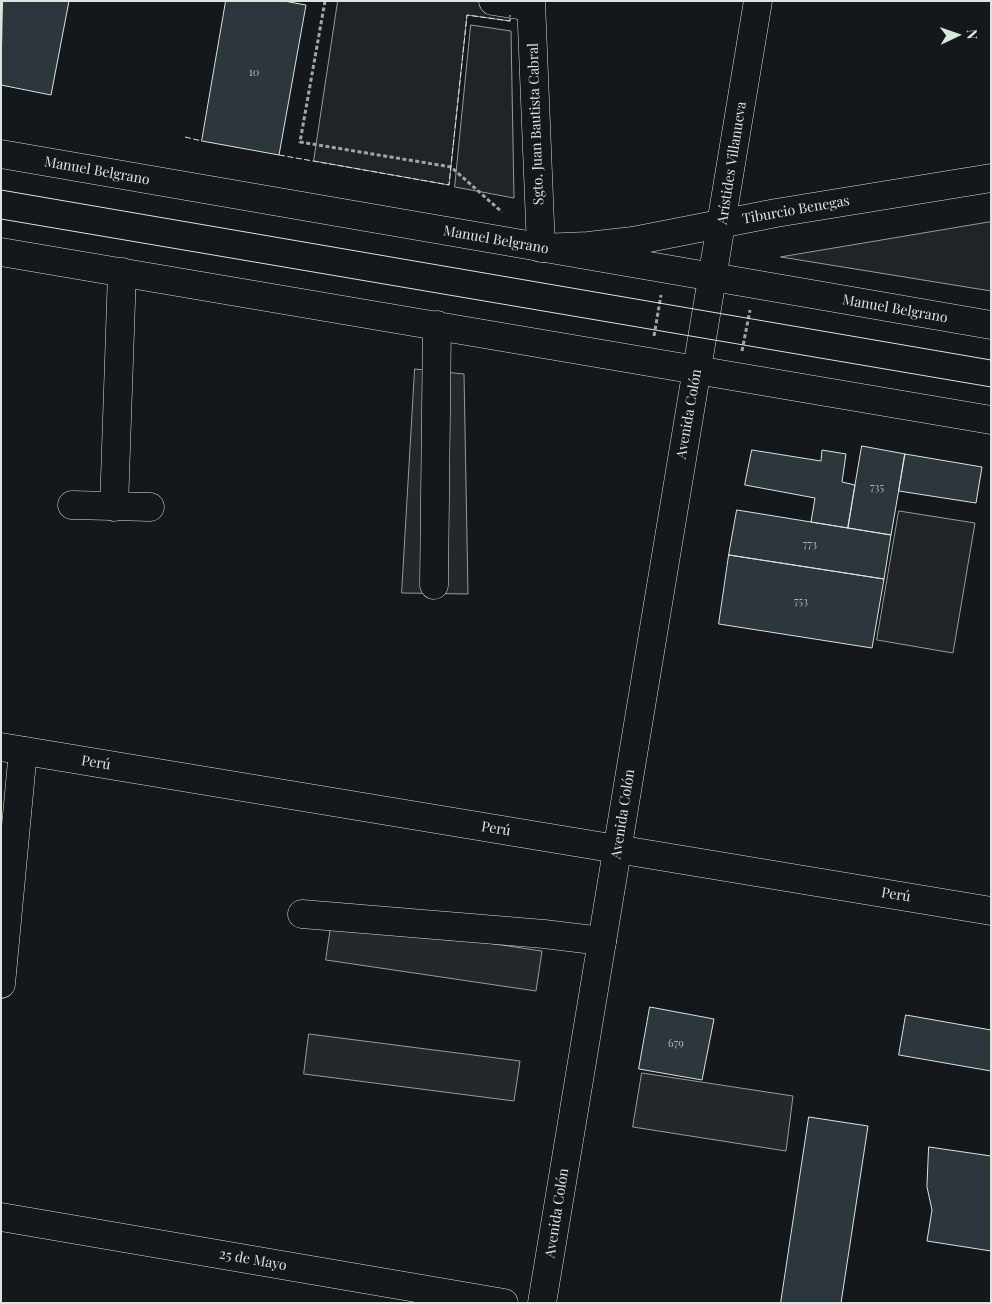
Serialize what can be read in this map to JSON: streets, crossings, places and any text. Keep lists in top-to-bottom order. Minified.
{"streets":{"street":["Sgto. Juan Bautista Cabral","Arístides Villanueva","Manuel Belgrano","Tiburcio Benegas","Avenida Colón","Perú","25 de Mayo"]},"crossings":[["Sgto. Juan Bautista Cabral","Manuel Belgrano"],["Sgto. Juan Bautista Cabral","Tiburcio Benegas"],["Arístides Villanueva","Manuel Belgrano"],["Arístides Villanueva","Tiburcio Benegas"],["Arístides Villanueva","Avenida Colón"],["Manuel Belgrano","Tiburcio Benegas"],["Avenida Colón","Perú"]],"house_numbers":["10","735","773","753","679"],"north":"right"}
